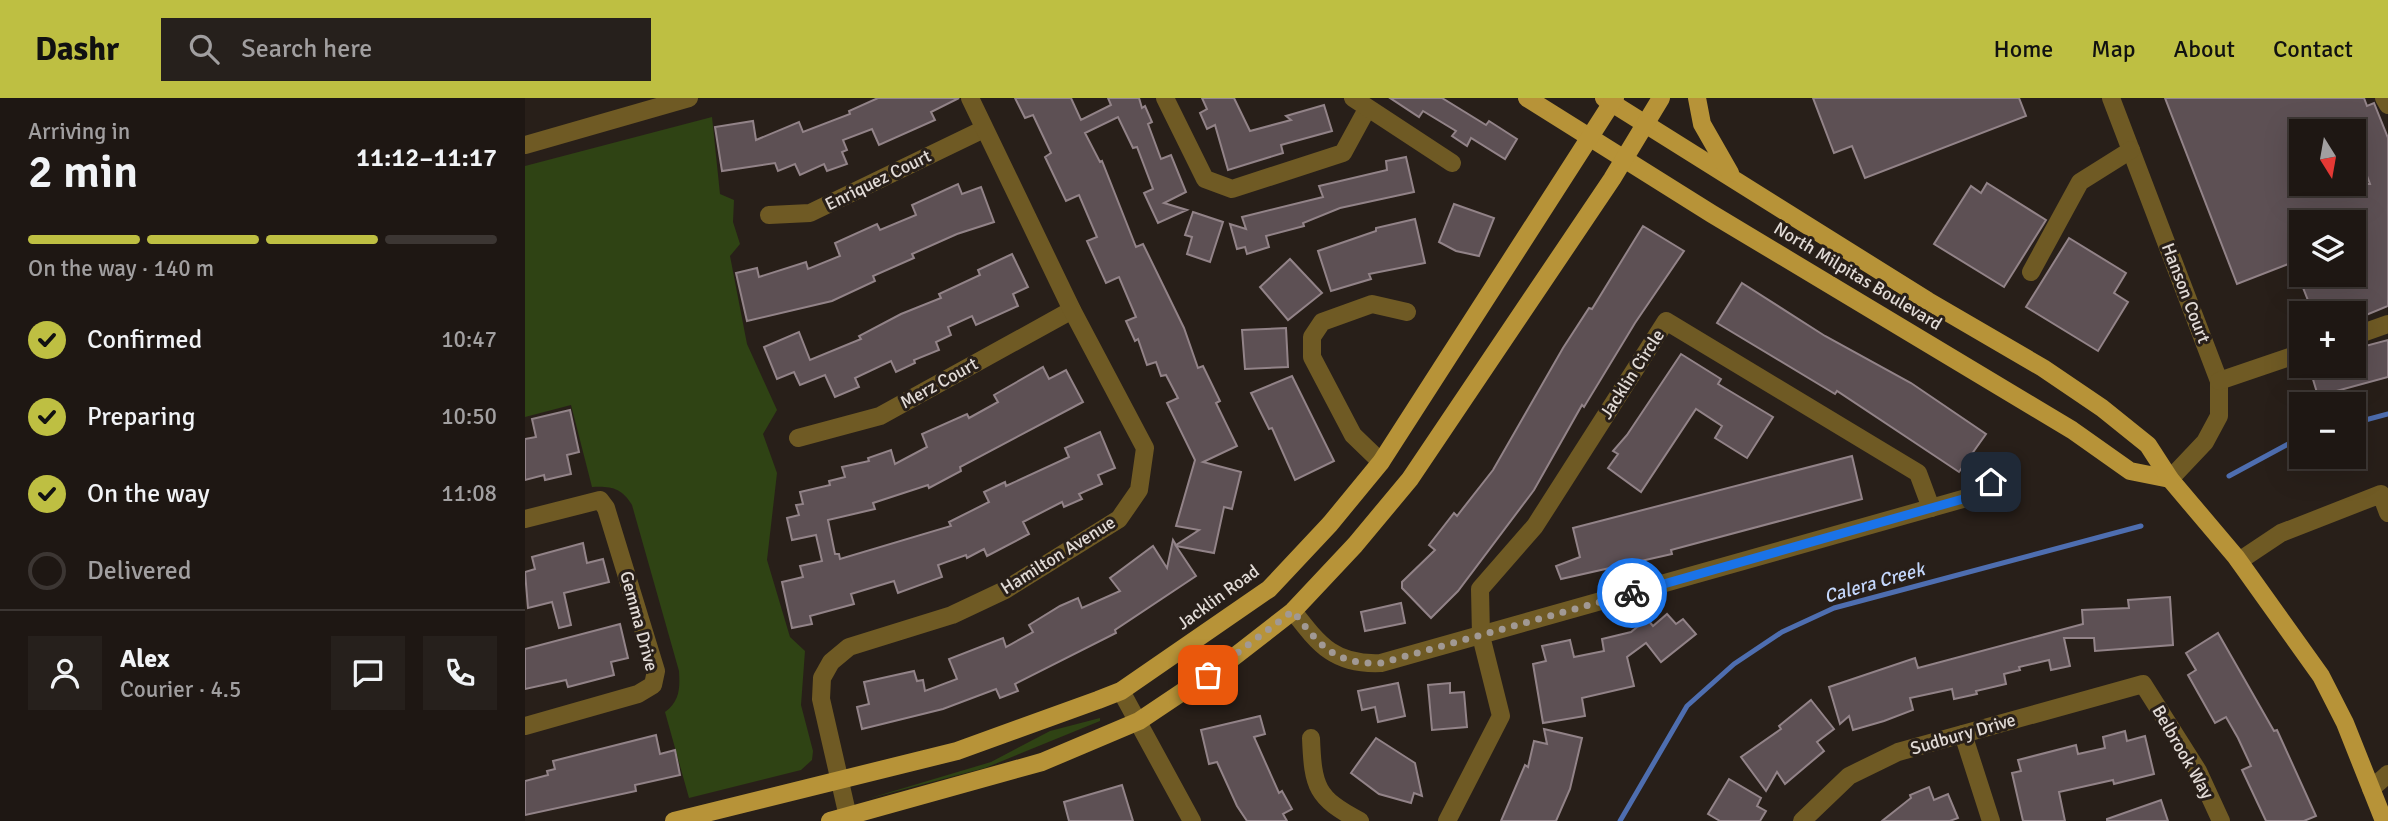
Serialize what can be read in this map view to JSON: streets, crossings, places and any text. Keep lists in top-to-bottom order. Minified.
{"streets":{"main road":["North Milpitas Boulevard","Jacklin Road"],"street":["Enriquez Court","Hanson Court","Jacklin Circle","Merz Court","Hamilton Avenue","Gemma Drive","Sudbury Drive","Belbrook Way"]},"crossings":[["Enriquez Court","Hamilton Avenue"],["North Milpitas Boulevard","Hanson Court"],["North Milpitas Boulevard","Jacklin Road"],["Merz Court","Hamilton Avenue"],["Hamilton Avenue","Jacklin Road"],["Sudbury Drive","Belbrook Way"]],"water":["Calera Creek"],"north":"bottom","page":{"header":"Dashr","search":"Search here","nav":["Home","Map","About","Contact"],"heading":["2 min","Arriving in","11:12–11:17"],"panel":["Alex","Courier · 4.5"],"map_buttons":["+","−"],"bar":"On the way · 140 m","list":[["Confirmed","10:47"],["Preparing","10:50"],["On the way","11:08"],"Delivered"]}}
